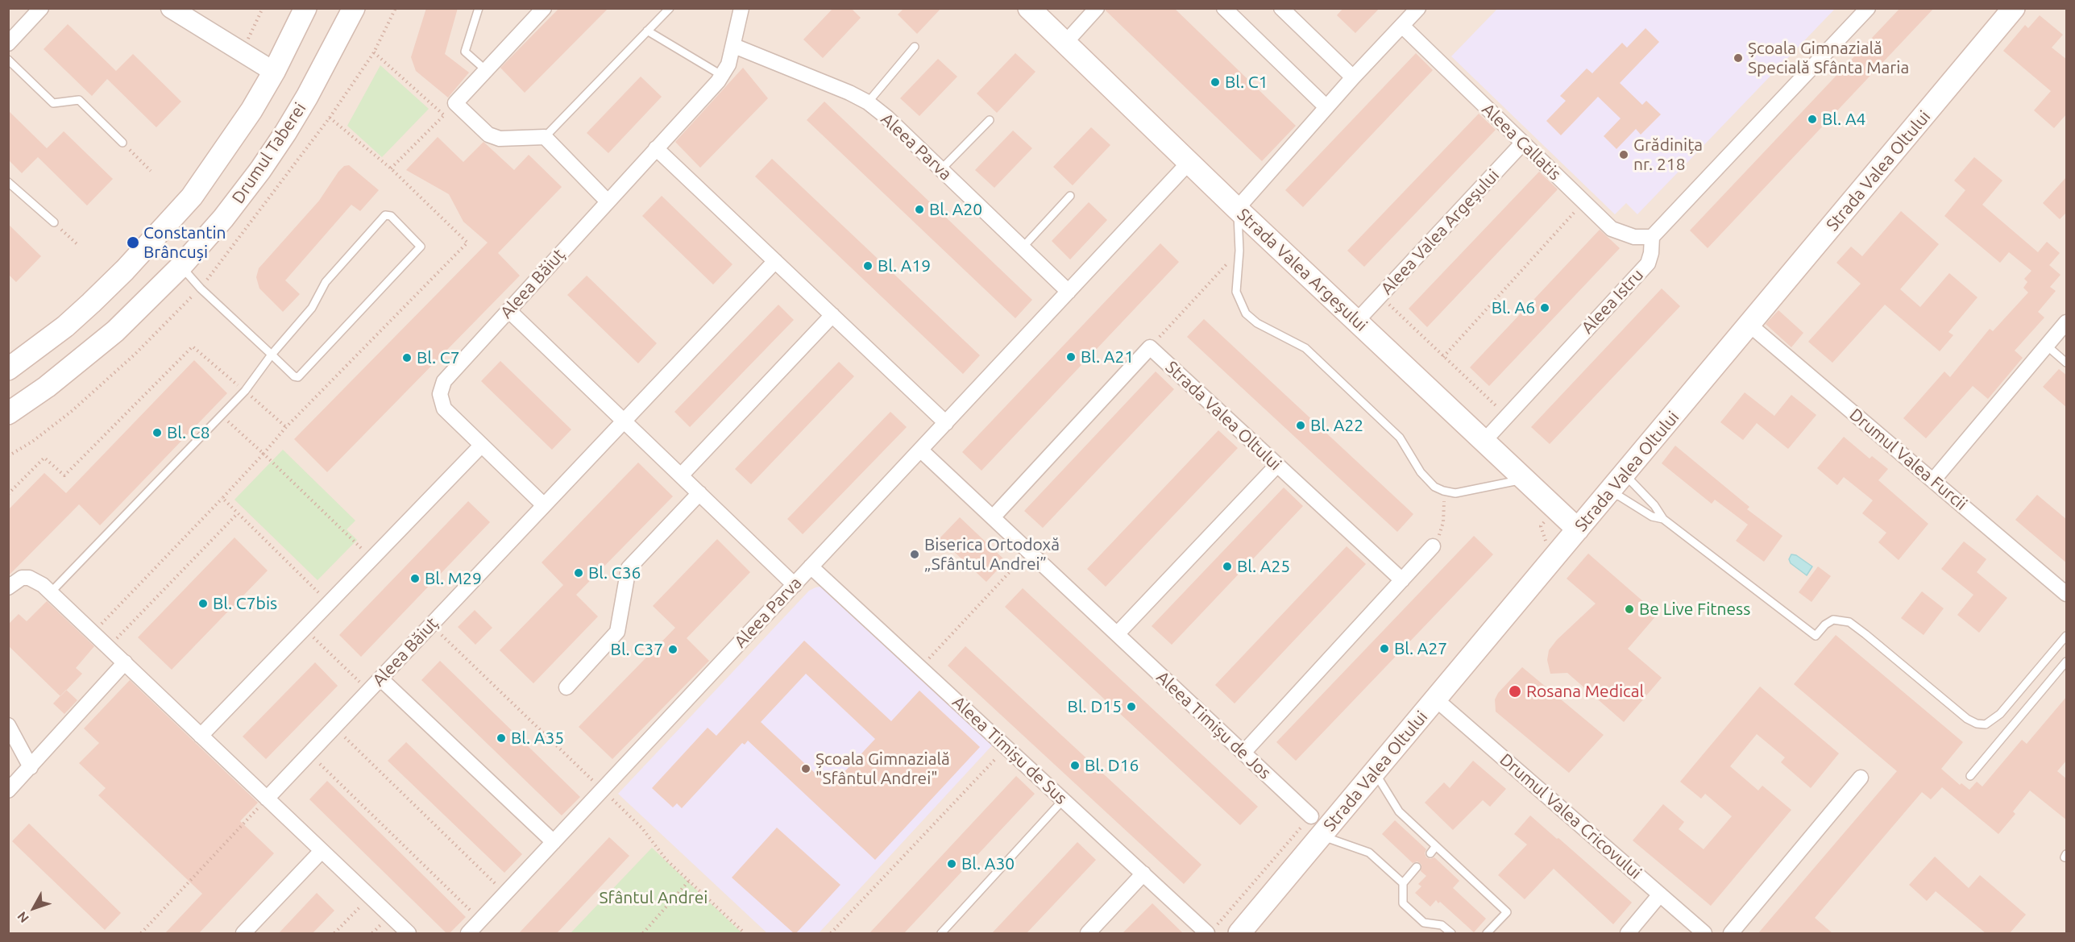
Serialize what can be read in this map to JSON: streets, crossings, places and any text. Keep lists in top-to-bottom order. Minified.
{"streets":{"main road":["Drumul Taberei","Strada Valea Oltului","Strada Valea Argeșului"],"street":["Aleea Callatis","Aleea Parva","Aleea Valea Argeșului","Aleea Băiuț","Aleea Istru","Drumul Valea Furcii","Aleea Timișu de Jos","Aleea Timișu de Sus","Drumul Valea Cricovului"]},"crossings":[["Aleea Callatis","Aleea Valea Argeșului"],["Aleea Callatis","Aleea Istru"],["Aleea Parva","Strada Valea Argeșului"],["Aleea Parva","Aleea Băiuț"],["Aleea Parva","Aleea Timișu de Jos"],["Aleea Parva","Aleea Timișu de Sus"],["Strada Valea Oltului","Strada Valea Argeșului"],["Strada Valea Oltului","Drumul Valea Furcii"],["Strada Valea Oltului","Drumul Valea Cricovului"],["Aleea Valea Argeșului","Strada Valea Argeșului"],["Strada Valea Argeșului","Aleea Istru"]],"parks":["Sfântul Andrei"],"places":["Școala Gimnazială Specială Sfânta Maria","Bl. C1","Bl. A4","Grădinița nr. 218","Bl. A20","Constantin Brâncuși","Bl. A19","Bl. A6","Bl. A21","Bl. C7","Bl. A22","Bl. C8","Biserica Ortodoxă „Sfântul Andrei”","Bl. A25","Bl. C36","Bl. M29","Bl. C7bis","Be Live Fitness","Bl. A27","Bl. C37","Rosana Medical","Bl. D15","Bl. A35","Bl. D16","Școala Gimnazială \"Sfântul Andrei\"","Bl. A30"],"north":"bottom left"}
